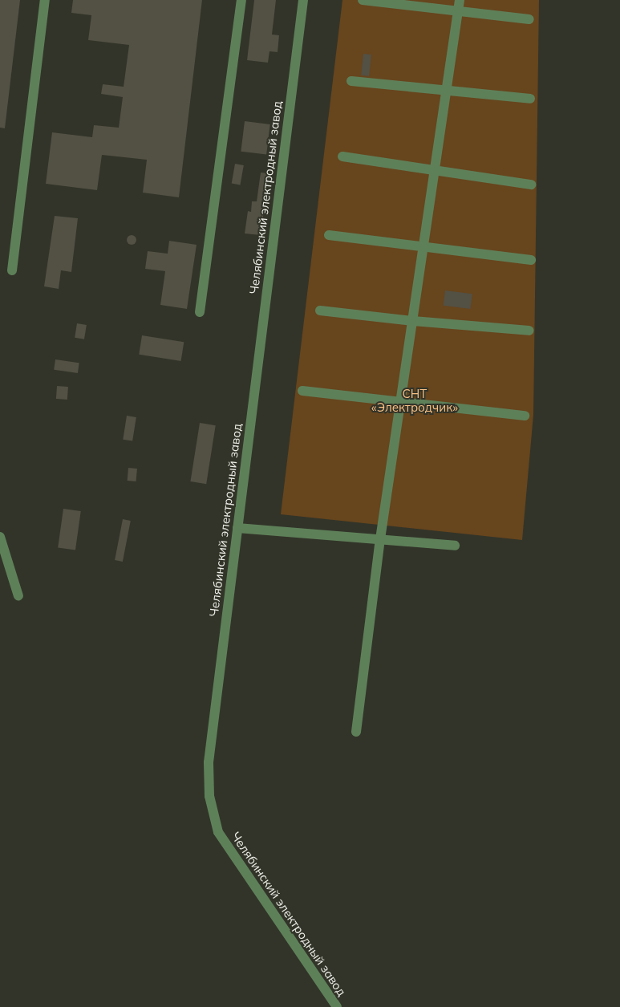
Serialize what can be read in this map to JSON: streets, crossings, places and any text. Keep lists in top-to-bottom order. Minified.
{"streets":{"street":["Челябинский электродный завод"]},"parks":["СНТ «Электродчик»"]}
